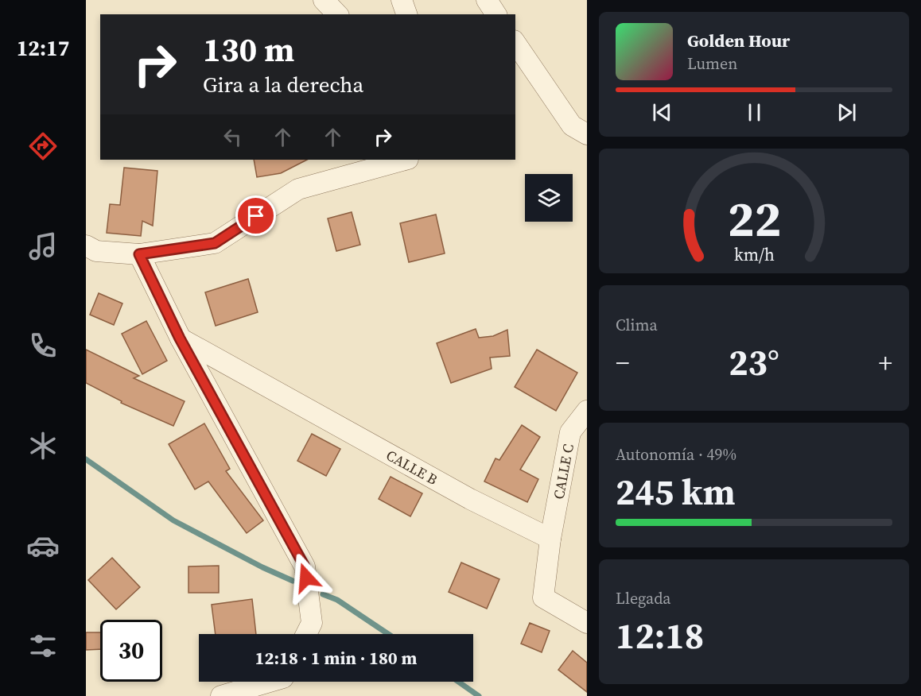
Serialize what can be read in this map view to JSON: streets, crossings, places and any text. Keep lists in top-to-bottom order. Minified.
{"streets":{"street":["CALLE B","CALLE C"]},"crossings":[["CALLE B","CALLE C"]],"page":{"tabs":"12:17","turn":["130 m","Gira a la derecha"],"song":["Golden Hour","Lumen"],"tile":["Clima",["Autonomía · 49%","245 km"],["Llegada","12:18"]],"heat":["−","23°","+"],"limit":"30","trip":"12:18 · 1 min · 180 m","gauge":["22","km/h"]}}
